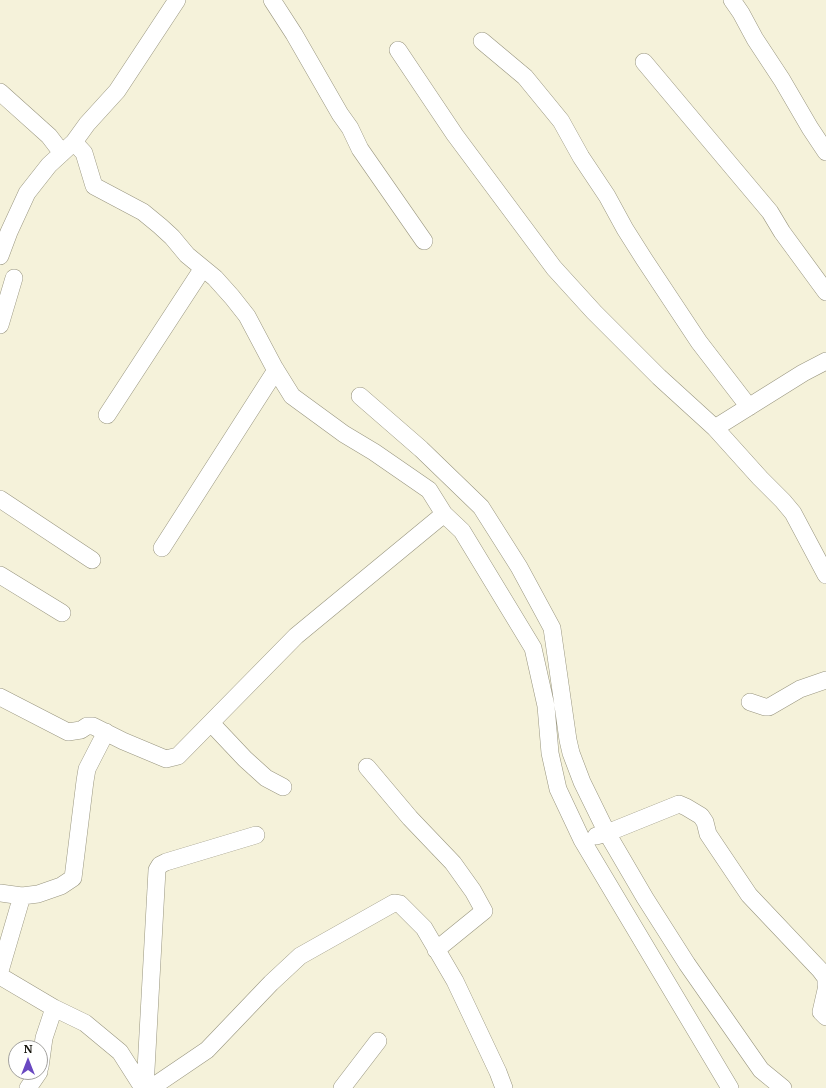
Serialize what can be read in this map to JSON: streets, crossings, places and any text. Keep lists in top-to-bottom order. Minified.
{"north":"top"}
